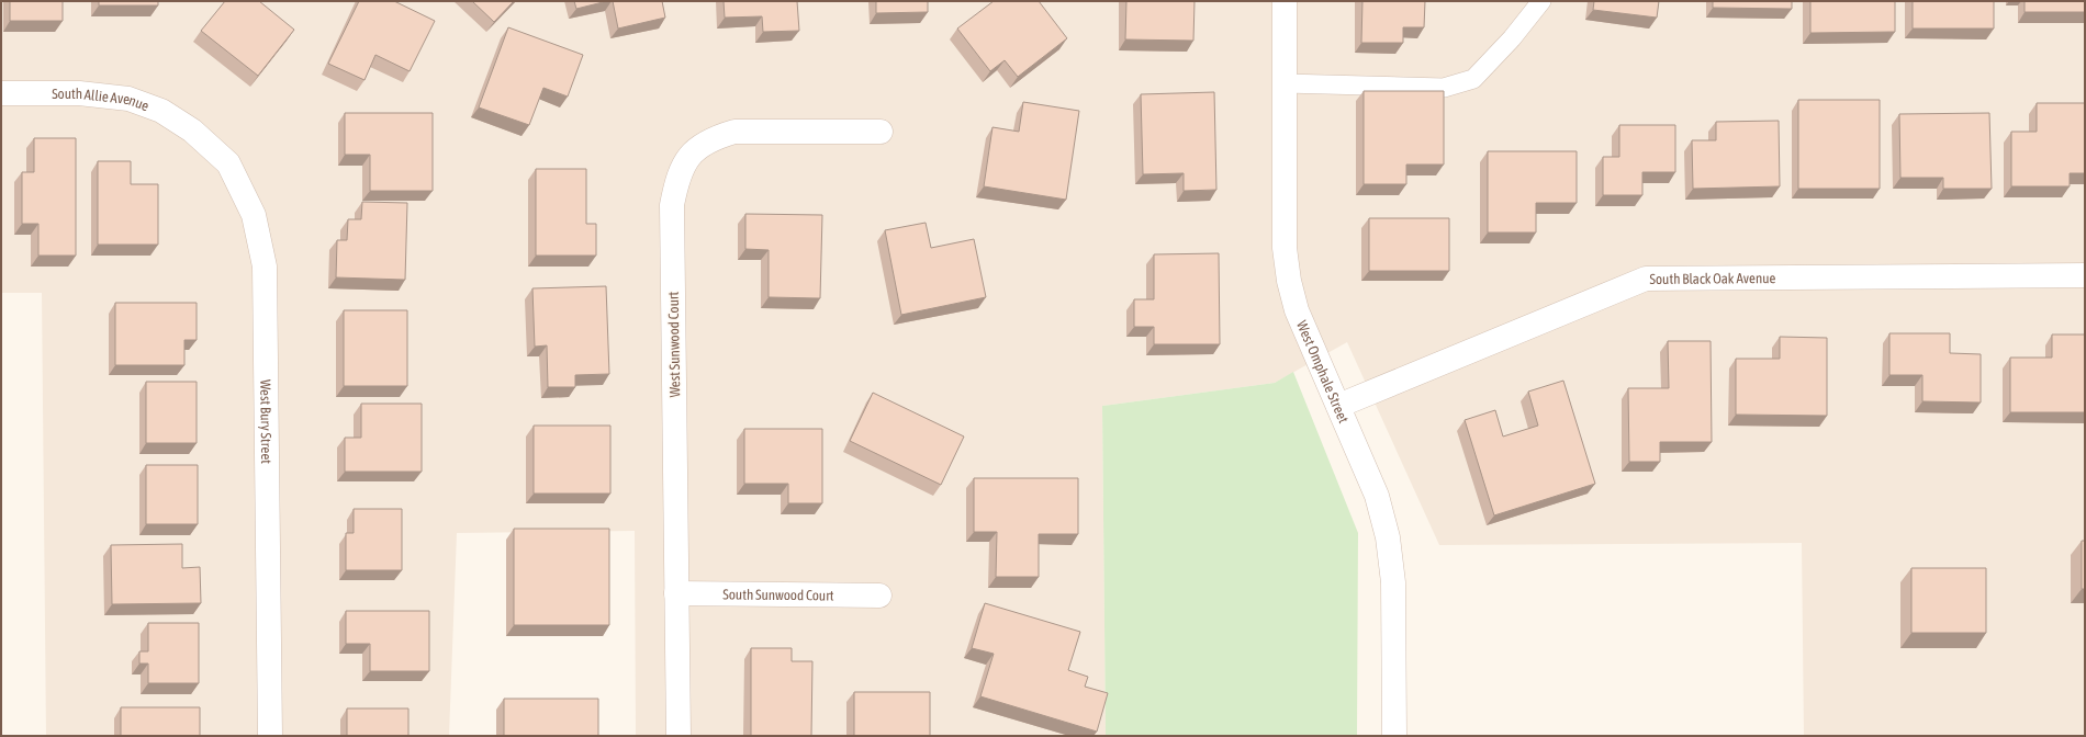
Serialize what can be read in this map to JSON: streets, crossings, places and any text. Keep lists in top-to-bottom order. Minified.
{"streets":{"street":["South Allie Avenue","South Black Oak Avenue","West Sunwood Court","West Omphale Street","West Bury Street","South Sunwood Court"]},"crossings":[["South Allie Avenue","West Bury Street"],["South Black Oak Avenue","West Omphale Street"],["West Sunwood Court","South Sunwood Court"]]}
